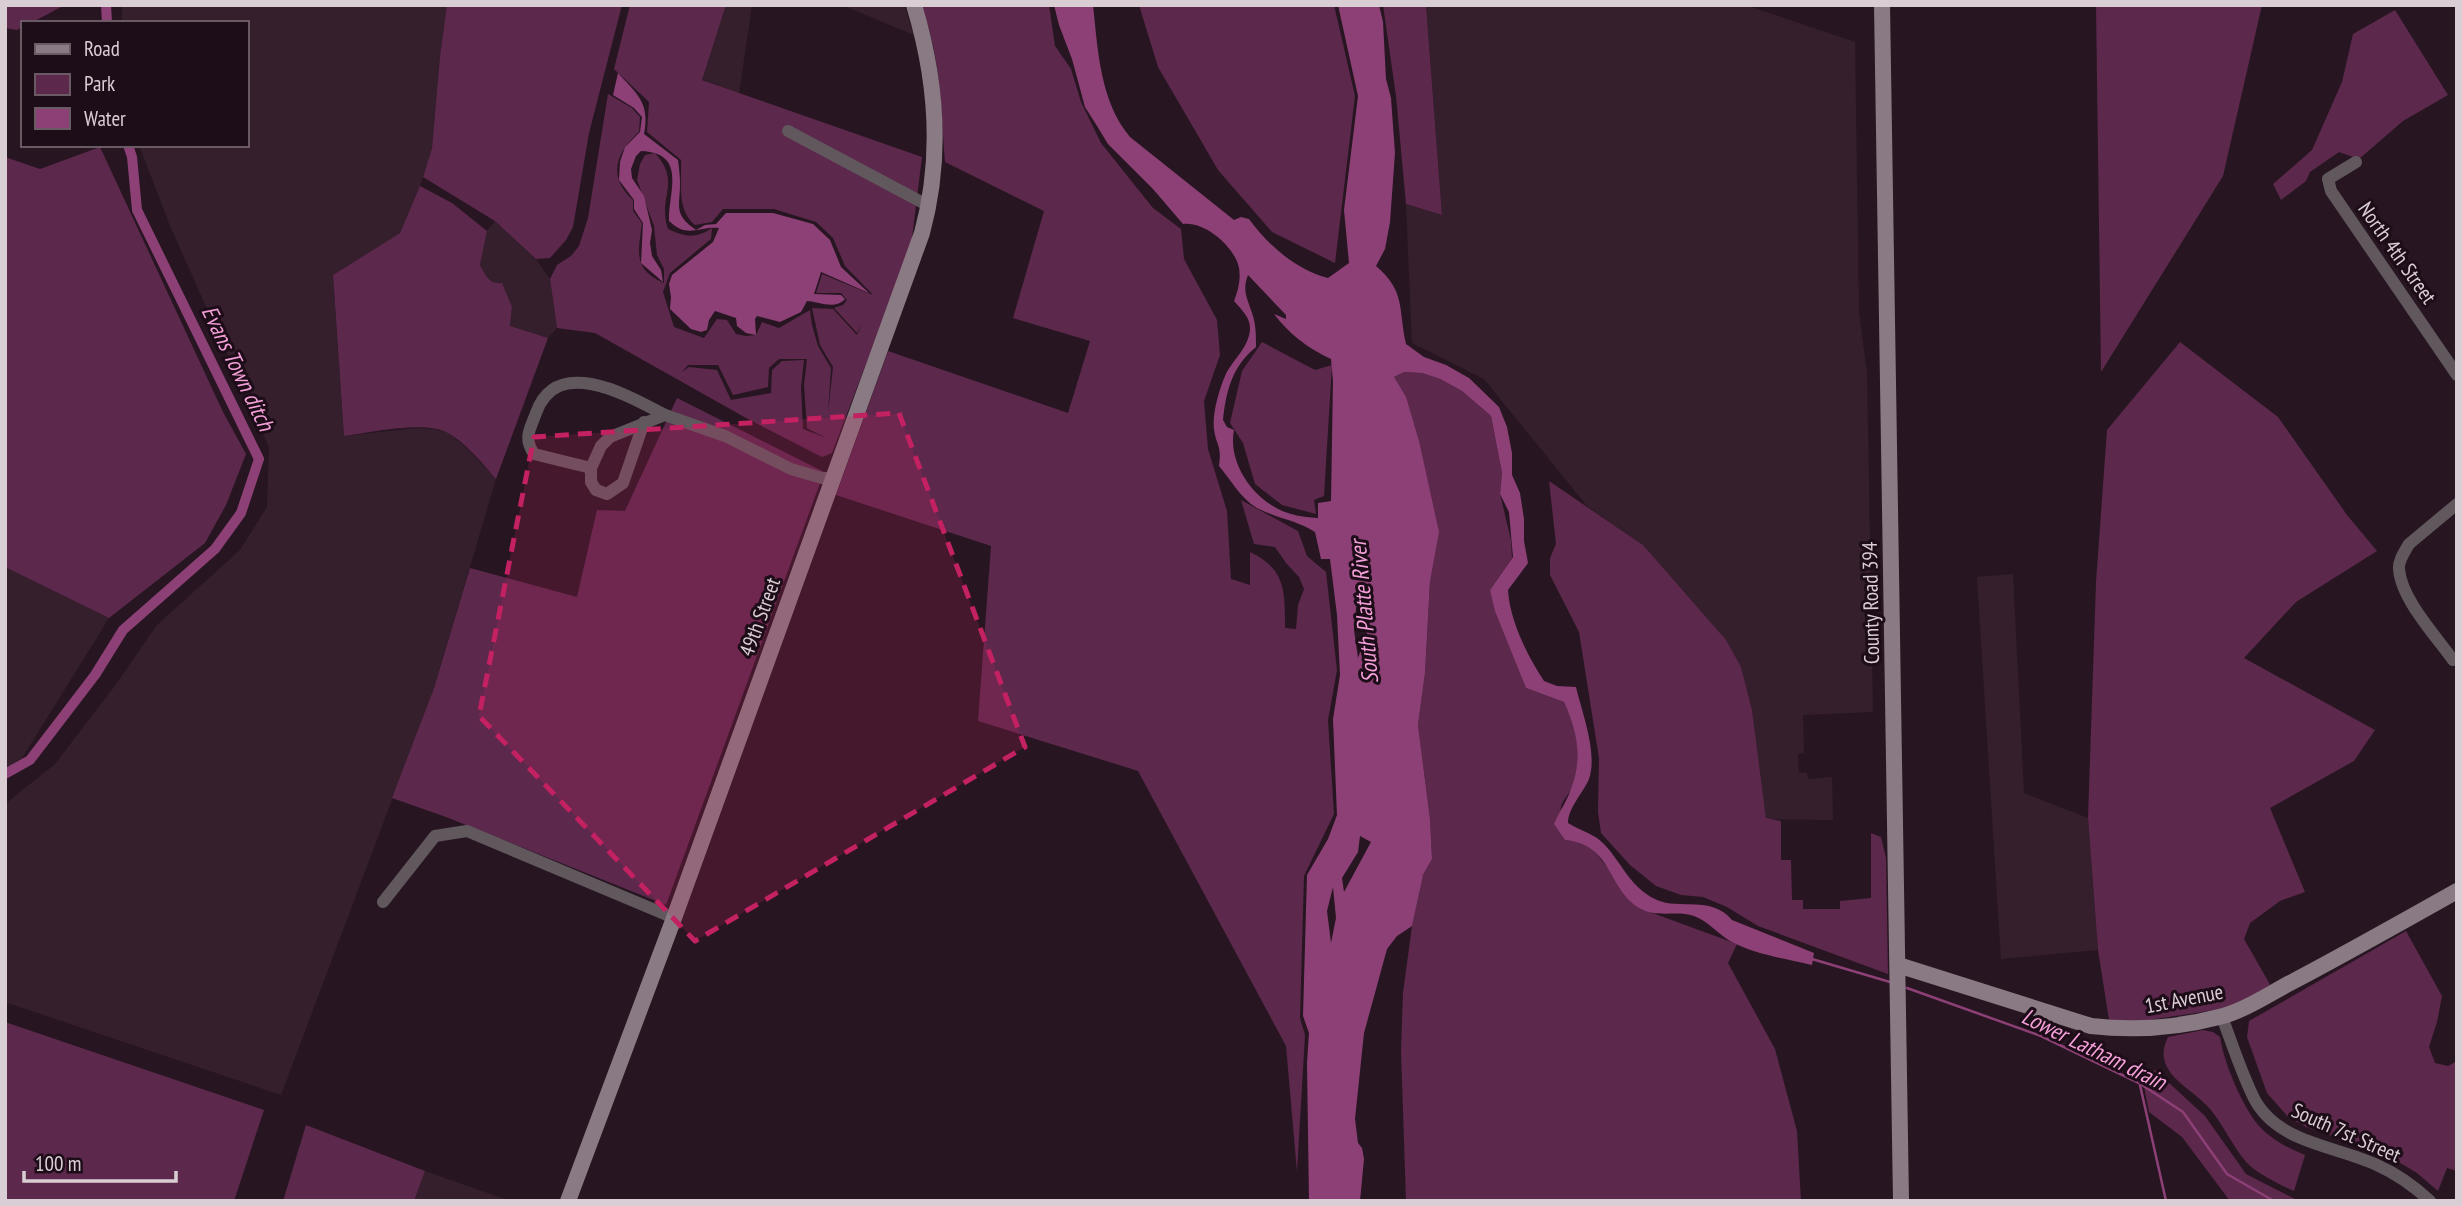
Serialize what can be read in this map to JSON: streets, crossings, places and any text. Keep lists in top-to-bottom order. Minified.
{"streets":{"street":["North 4th Street","County Road 394","49th Street","1st Avenue","South 7st Street"]},"crossings":[["County Road 394","1st Avenue"],["1st Avenue","South 7st Street"]],"water":["Evans Town ditch","South Platte River","Lower Latham drain"],"legend":["Road","Park","Water"],"scale_bar":"100 m"}
